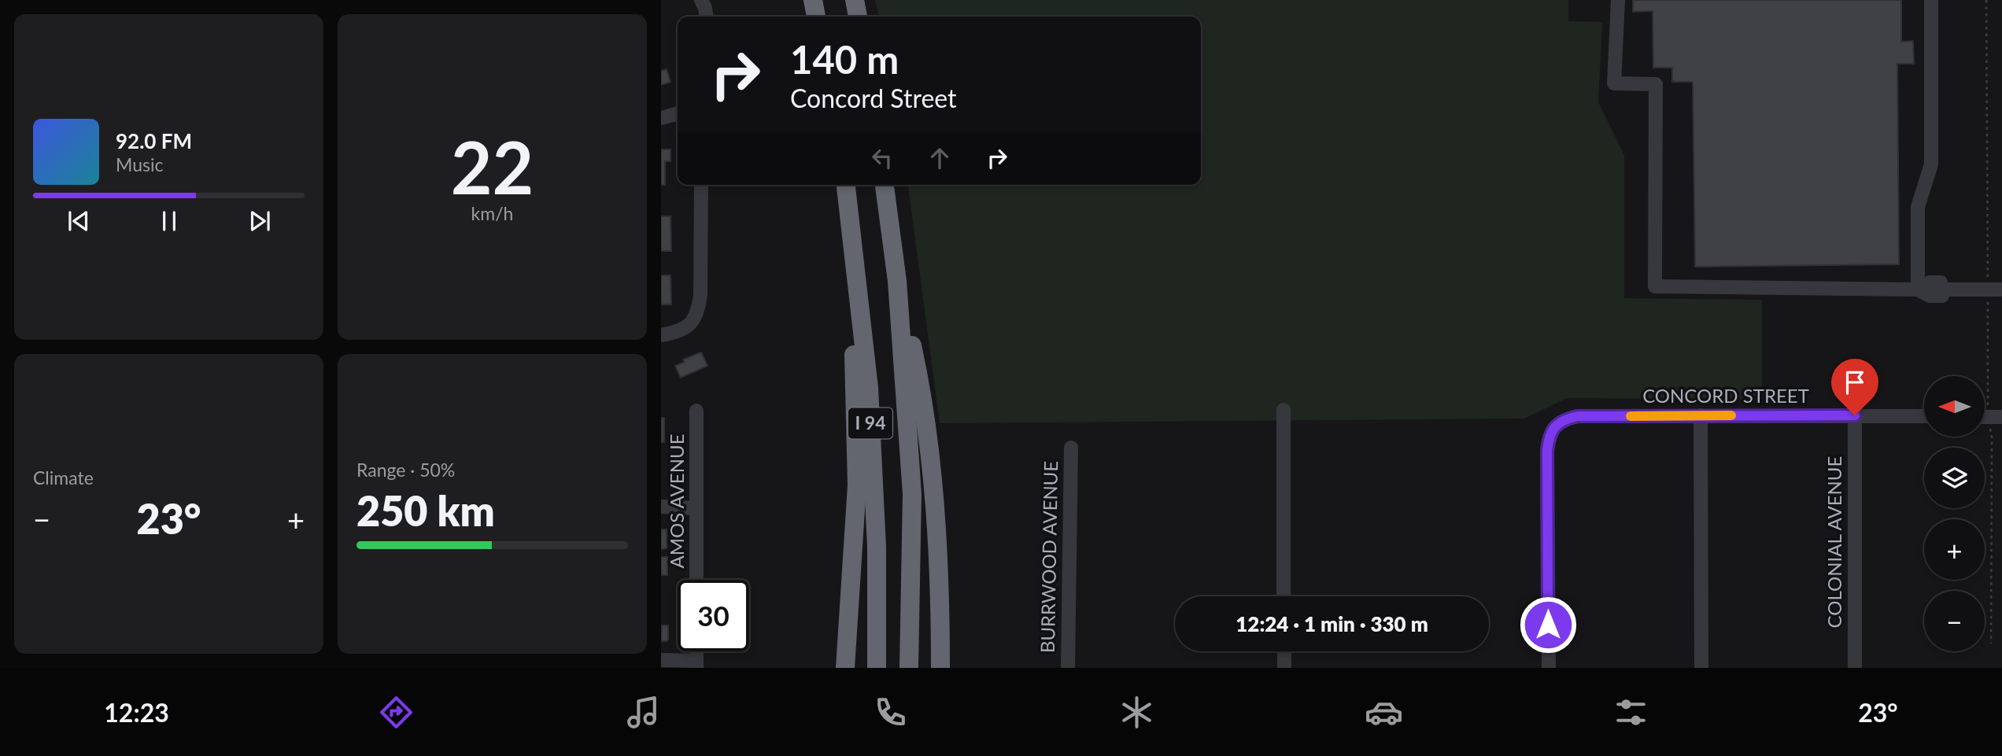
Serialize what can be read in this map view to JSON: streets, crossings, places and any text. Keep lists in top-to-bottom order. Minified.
{"streets":{"highway":["I 94"],"street":["CONCORD STREET","AMOS AVENUE","COLONIAL AVENUE","BURRWOOD AVENUE"]},"crossings":[["CONCORD STREET","COLONIAL AVENUE"]],"north":"left","page":{"tile":[["22","km/h"],"Climate",["Range · 50%","250 km"]],"turn":["140 m","Concord Street"],"song":["92.0 FM","Music"],"map_buttons":["+","−"],"heat":["−","23°","+"],"limit":"30","trip":"12:24 · 1 min · 330 m","tabs":["12:23","23°"]}}
